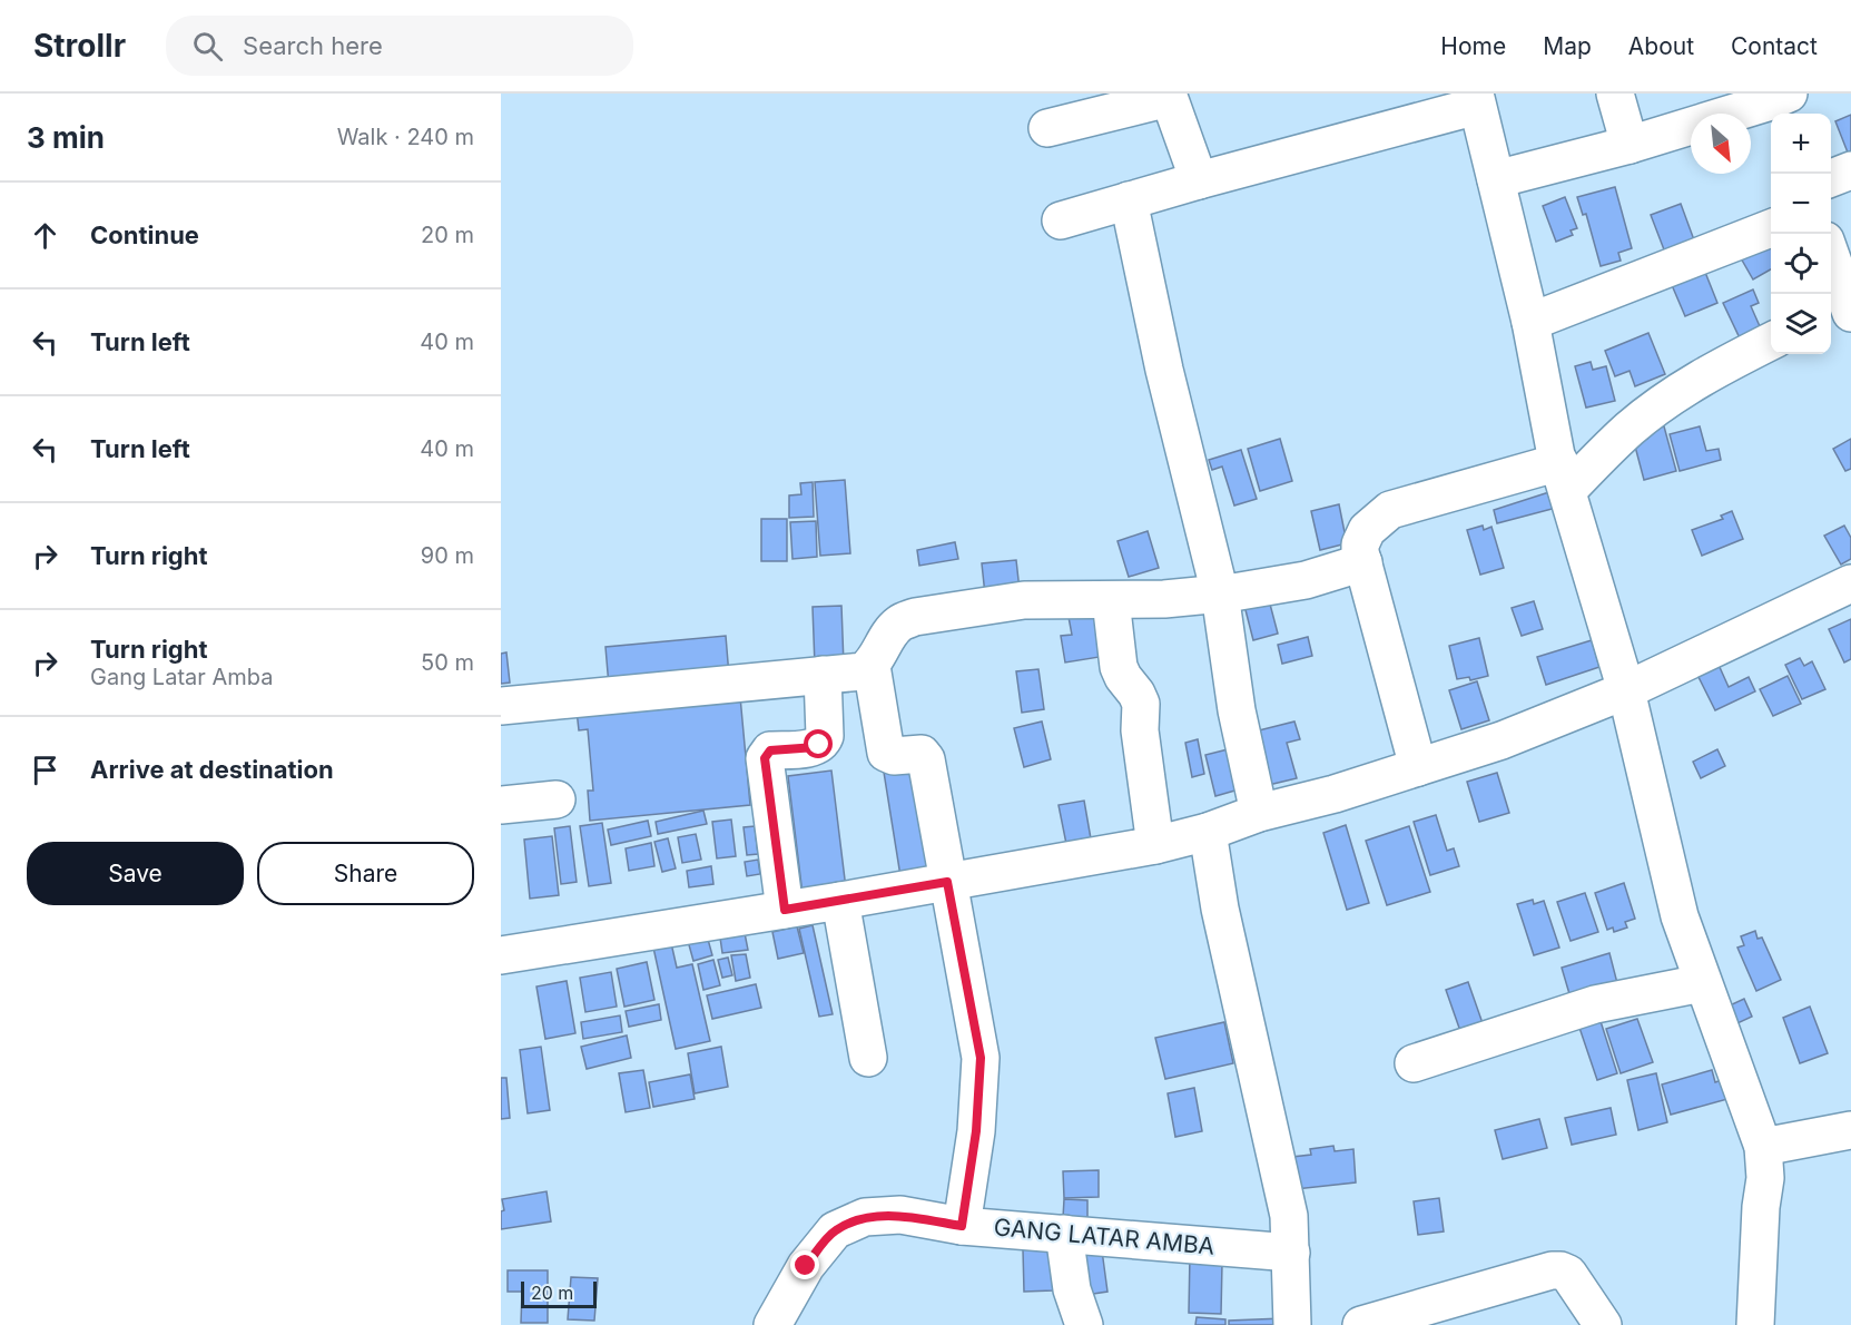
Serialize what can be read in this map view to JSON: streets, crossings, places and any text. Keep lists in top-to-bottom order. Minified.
{"streets":{"street":["GANG LATAR AMBA"]},"scale_bar":"20 m","north":"bottom right","page":{"header":"Strollr","search":"Search here","nav":["Home","Map","About","Contact"],"heading":["3 min","Walk · 240 m"],"map_buttons":["+","−"],"list":[["Continue","20 m"],["Turn left","40 m"],["Turn left","40 m"],["Turn right","90 m"],["Turn right","Gang Latar Amba","50 m"],"Arrive at destination"],"buttons":["Save","Share"],"scale":"20 m"}}
